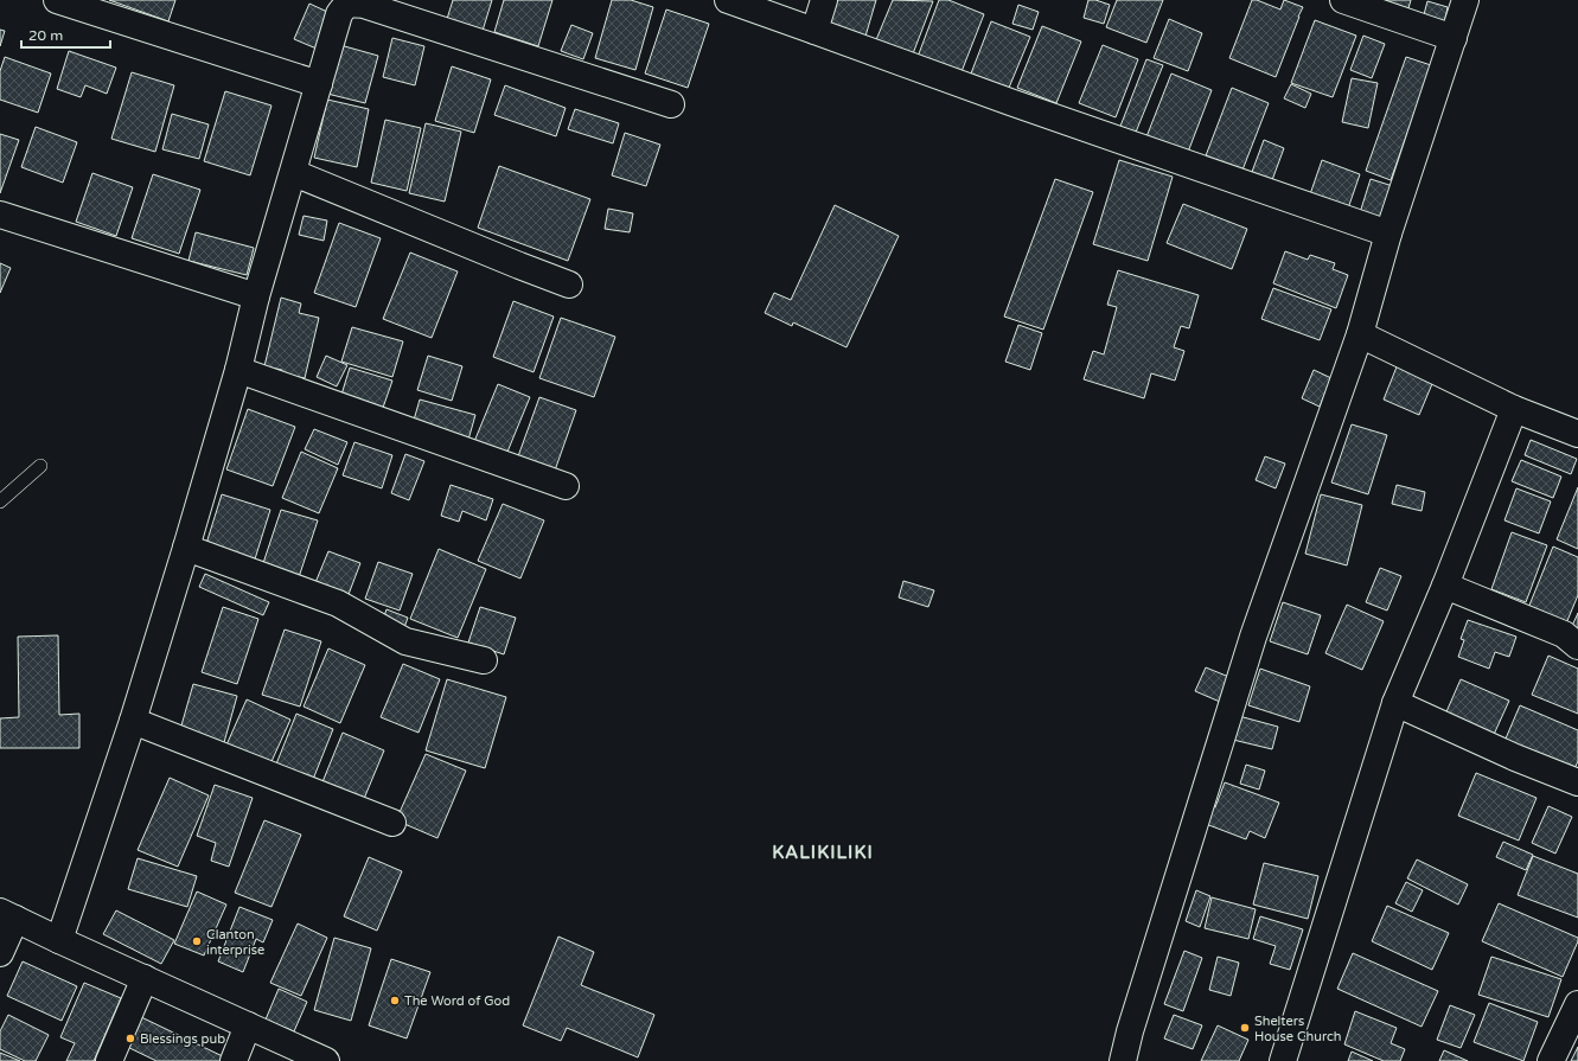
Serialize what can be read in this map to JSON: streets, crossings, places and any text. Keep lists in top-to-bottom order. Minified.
{"districts":["KALIKILIKI"],"places":["Clanton interprise","The Word of God","Shelters House Church","Blessings pub"],"scale_bar":"20 m"}
